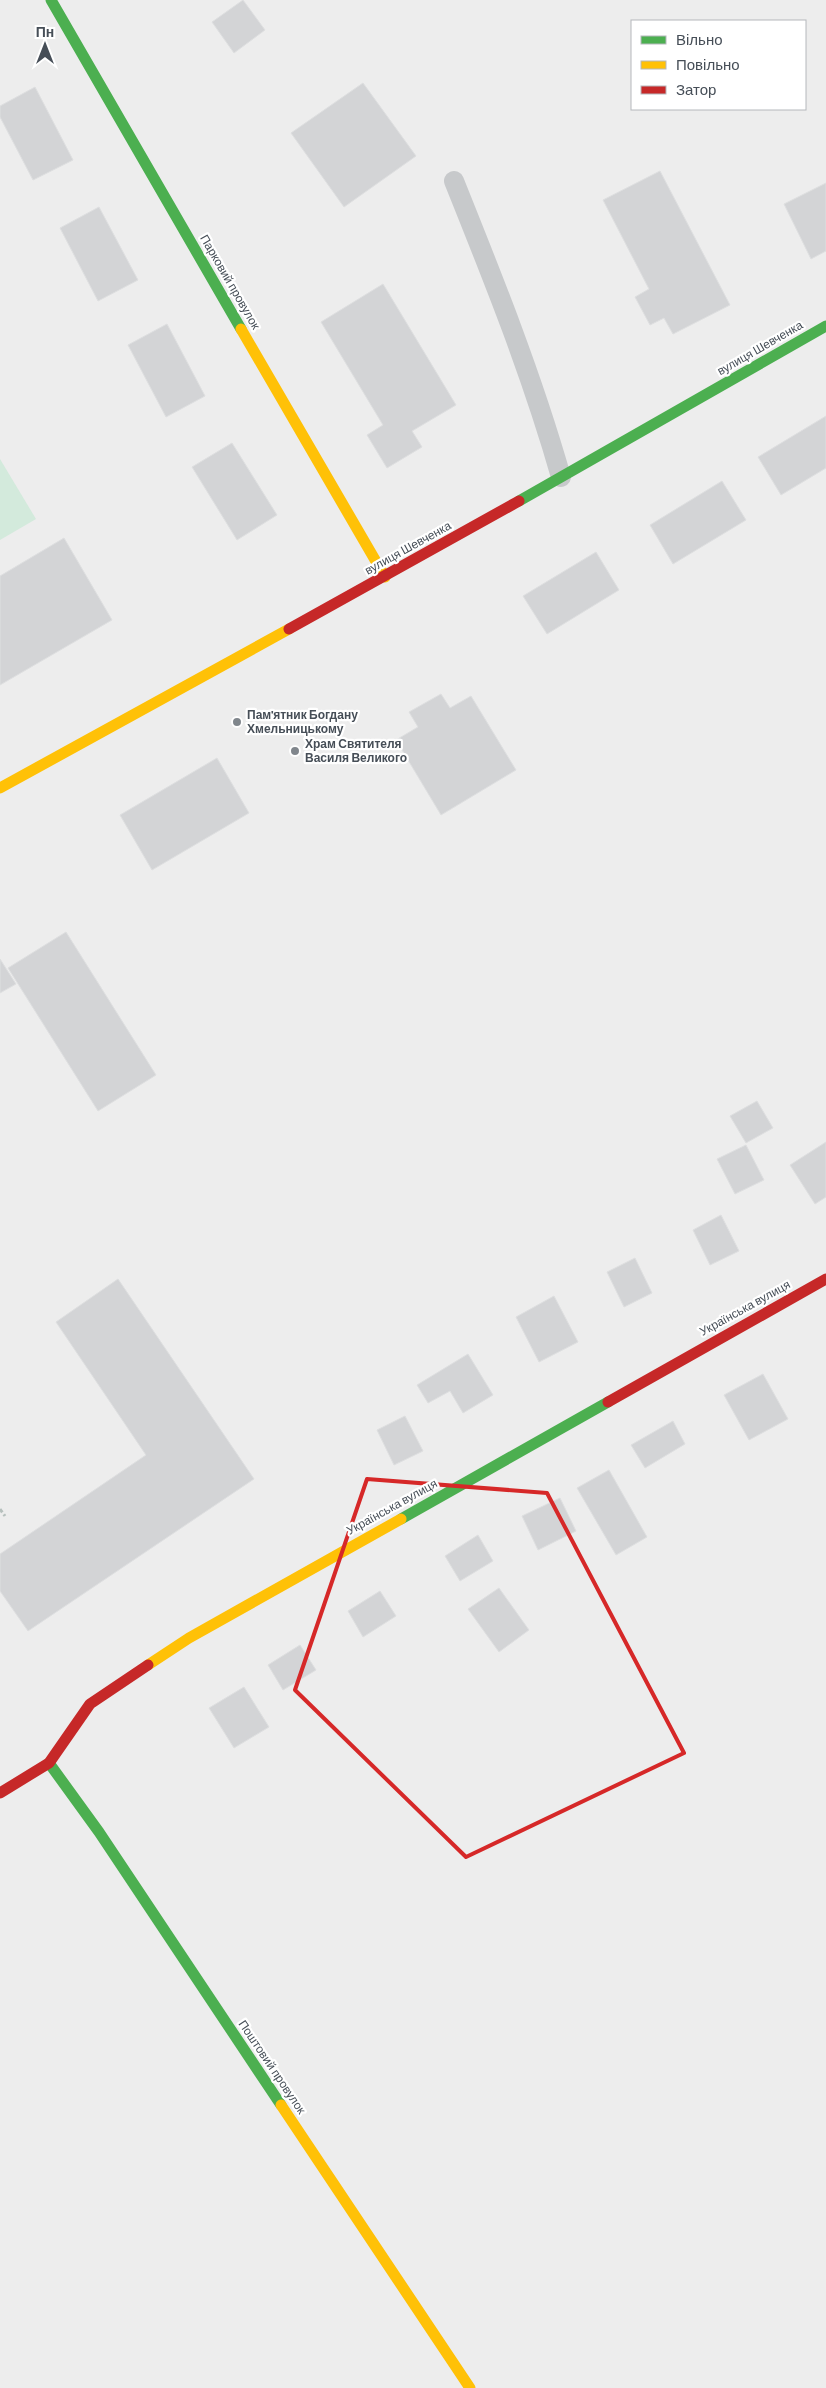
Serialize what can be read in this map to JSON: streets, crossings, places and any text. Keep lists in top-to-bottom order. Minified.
{"streets":{"street":["Парковий провулок","вулиця Шевченка","Українська вулиця","Поштовий провулок"]},"crossings":[["Парковий провулок","вулиця Шевченка"],["Українська вулиця","Поштовий провулок"]],"places":["Пам'ятник Богдану Хмельницькому","Храм Святителя Василя Великого"],"legend":["Вільно","Повільно","Затор"],"north":"top"}
